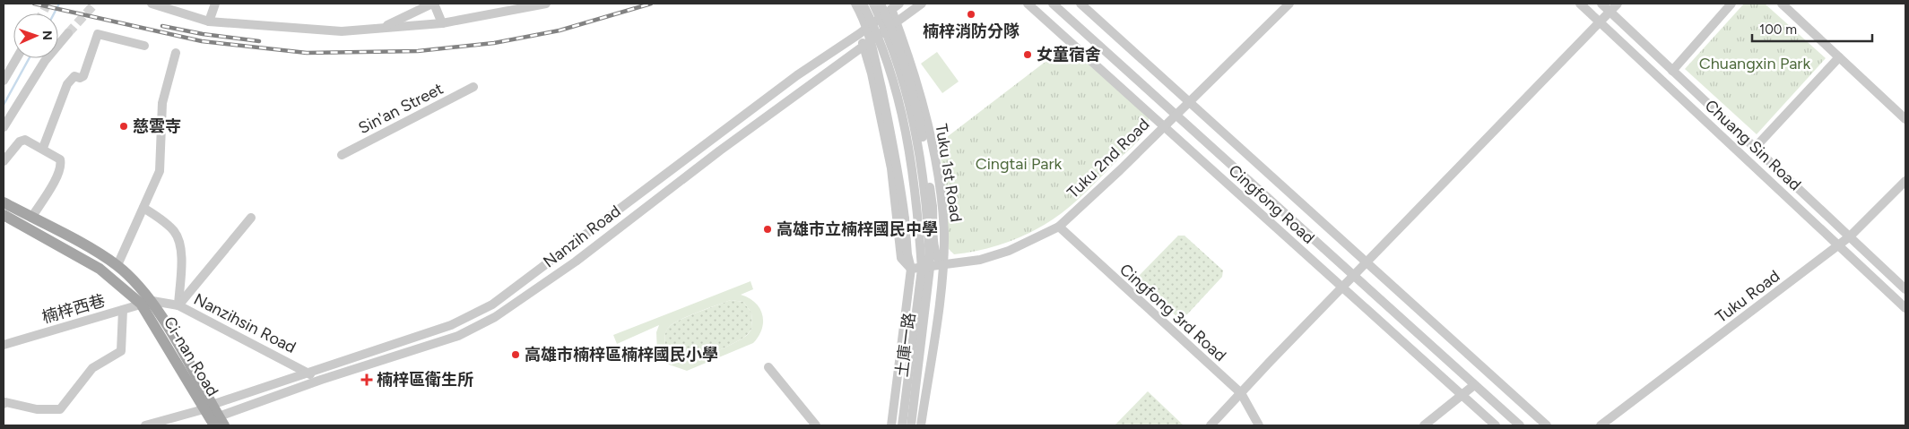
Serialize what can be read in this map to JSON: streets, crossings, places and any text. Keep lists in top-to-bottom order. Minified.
{"streets":{"main road":["Ci-nan Road"],"street":["Sin'an Street","Chuang Sin Road","Tuku 2nd Road","Tuku 1st Road","Cingfong Road","Nanzih Road","Tuku Road","楠梓西巷","Cingfong 3rd Road","Nanzihsin Road","土庫一路"]},"crossings":[["Chuang Sin Road","Tuku Road"],["Tuku 2nd Road","Tuku 1st Road"],["Tuku 2nd Road","Cingfong Road"],["Tuku 2nd Road","Cingfong 3rd Road"],["Tuku 2nd Road","土庫一路"],["Tuku 1st Road","Nanzih Road"],["Nanzih Road","Nanzihsin Road"],["Nanzih Road","Ci-nan Road"],["楠梓西巷","Nanzihsin Road"],["楠梓西巷","Ci-nan Road"],["Nanzihsin Road","Ci-nan Road"]],"parks":["Chuangxin Park","Cingtai Park"],"places":{"other":["楠梓消防分隊","女童宿舍","慈雲寺","高雄市立楠梓國民中學","高雄市楠梓區楠梓國民小學"],"health":["楠梓區衛生所"]},"scale_bar":"100 m","north":"right"}
